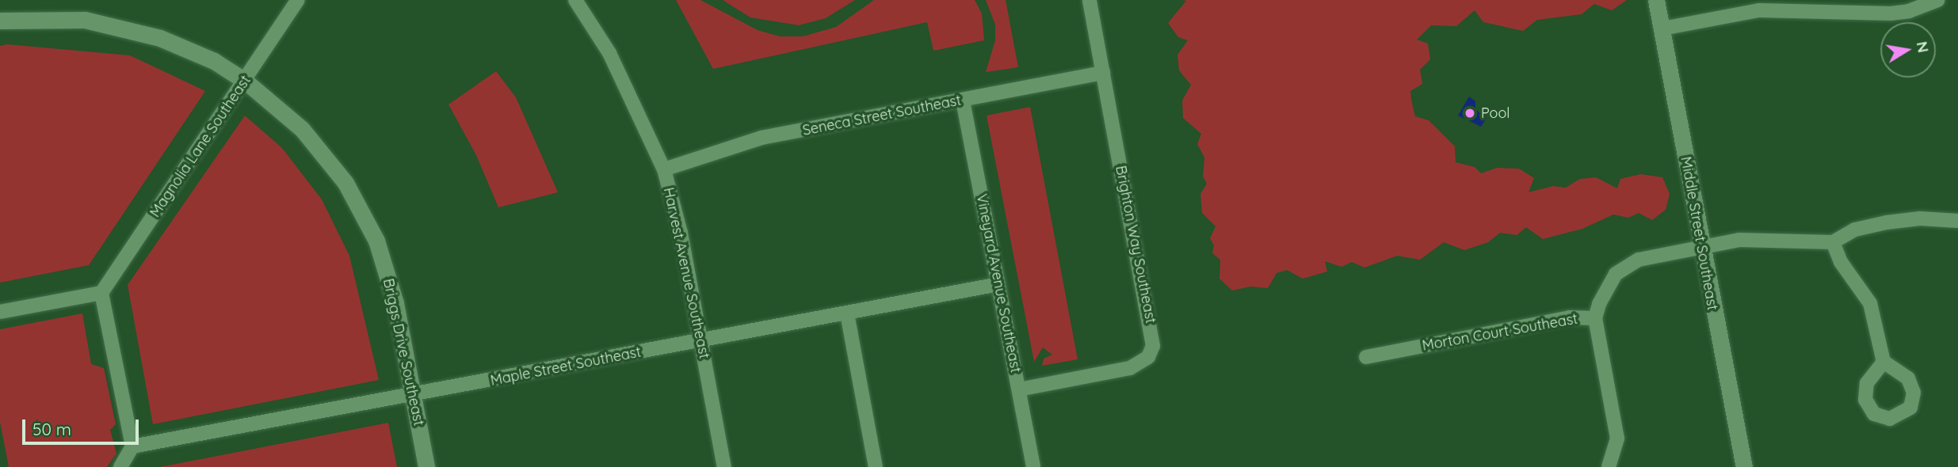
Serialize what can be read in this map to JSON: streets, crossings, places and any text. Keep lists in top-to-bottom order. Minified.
{"streets":{"street":["Seneca Street Southeast","Magnolia Lane Southeast","Middle Street Southeast","Brighton Way Southeast","Harvest Avenue Southeast","Vineyard Avenue Southeast","Morton Court Southeast","Briggs Drive Southeast","Maple Street Southeast"]},"crossings":[["Seneca Street Southeast","Brighton Way Southeast"],["Seneca Street Southeast","Harvest Avenue Southeast"],["Seneca Street Southeast","Vineyard Avenue Southeast"],["Magnolia Lane Southeast","Briggs Drive Southeast"],["Middle Street Southeast","Morton Court Southeast"],["Brighton Way Southeast","Vineyard Avenue Southeast"],["Harvest Avenue Southeast","Maple Street Southeast"],["Vineyard Avenue Southeast","Maple Street Southeast"],["Briggs Drive Southeast","Maple Street Southeast"]],"places":["Pool"],"scale_bar":"50 m","north":"right"}
